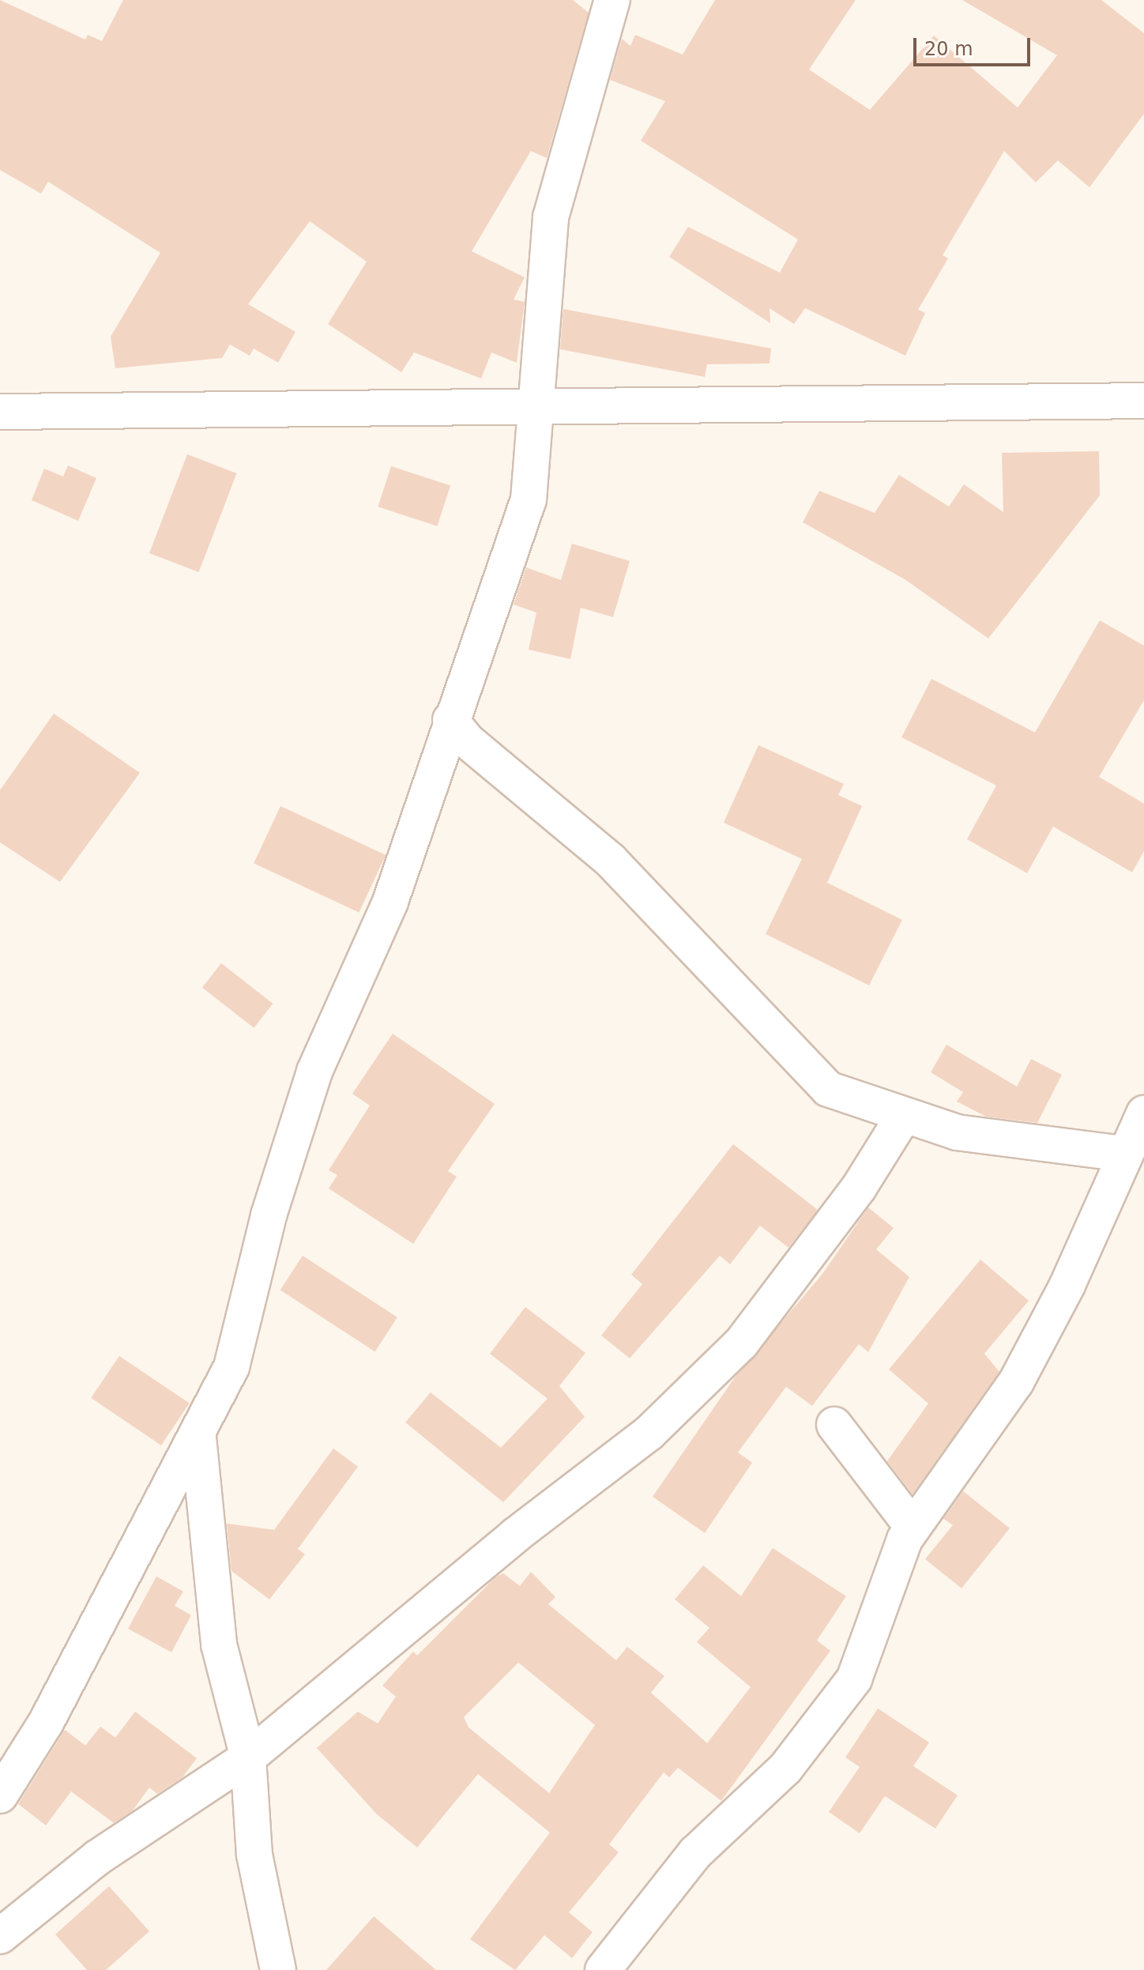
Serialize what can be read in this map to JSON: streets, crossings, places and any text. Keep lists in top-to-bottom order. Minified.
{"scale_bar":"20 m"}
